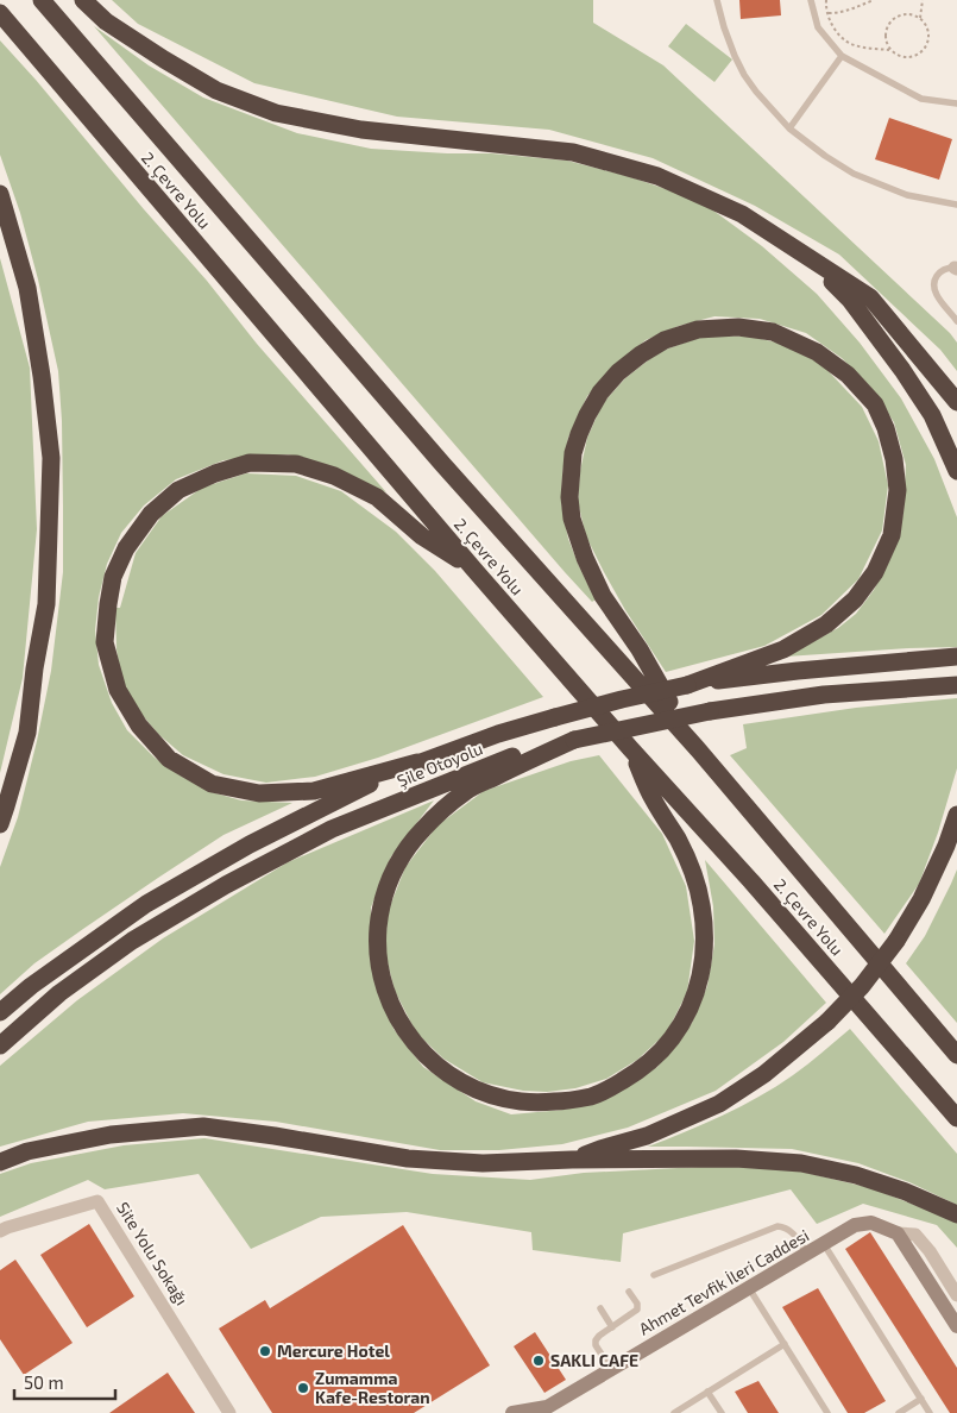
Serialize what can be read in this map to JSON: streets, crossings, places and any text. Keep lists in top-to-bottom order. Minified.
{"streets":{"highway":["2. Çevre Yolu","Şile Otoyolu"],"street":["Site Yolu Sokağı","Ahmet Tevfik İleri Caddesi"]},"places":["Mercure Hotel","SAKLI CAFE","Zumamma Kafe-Restoran"],"scale_bar":"50 m"}
